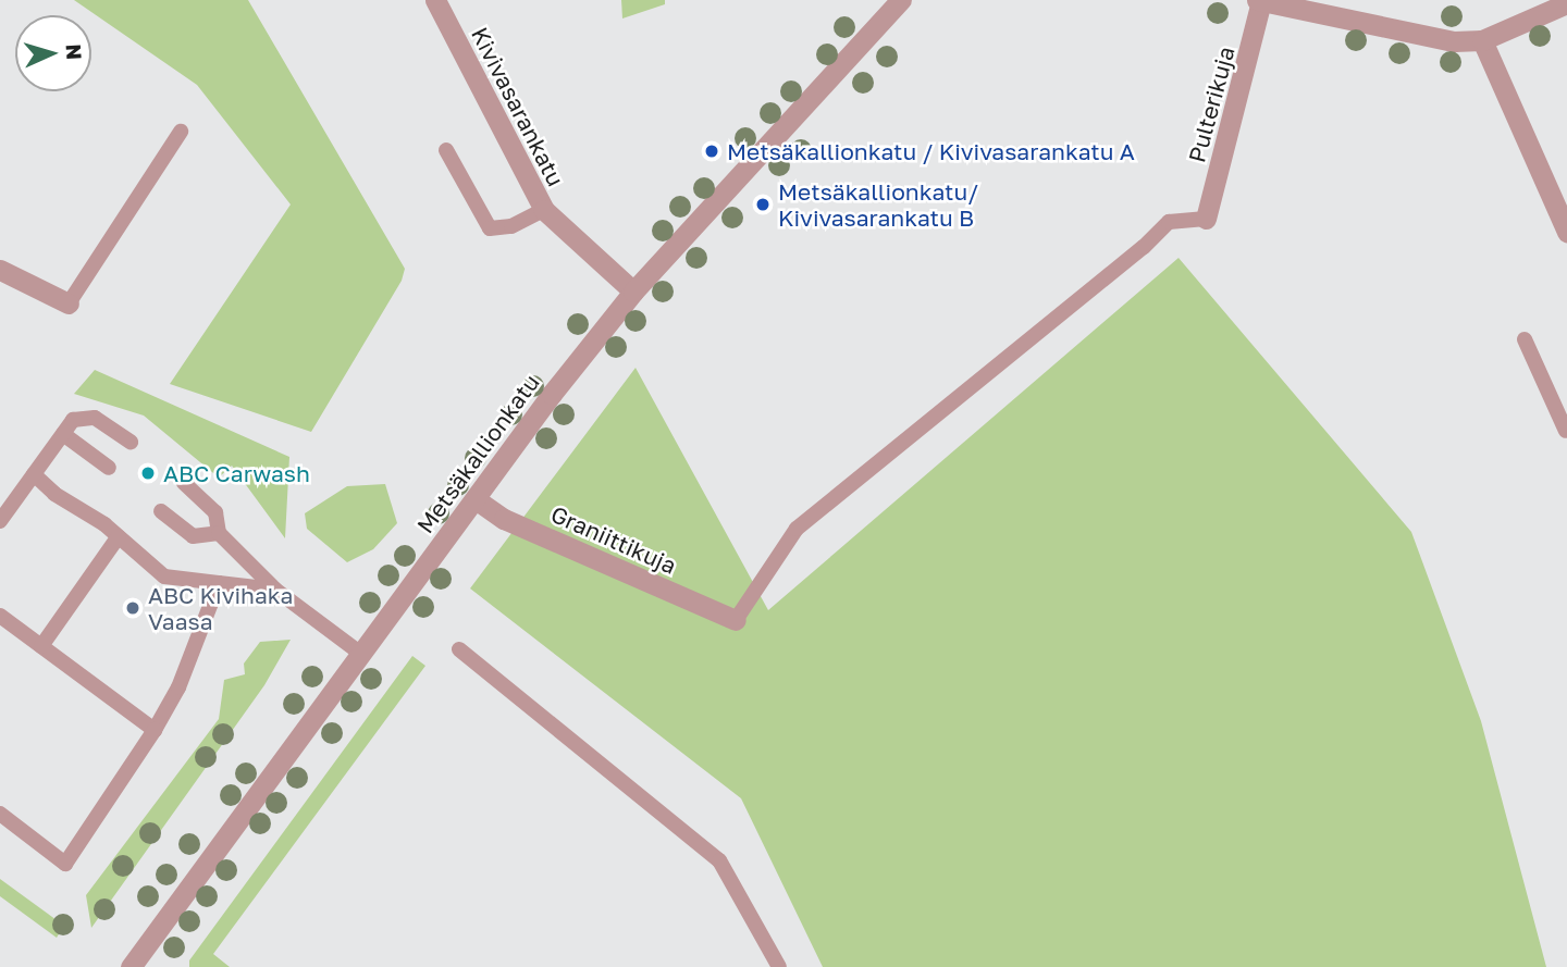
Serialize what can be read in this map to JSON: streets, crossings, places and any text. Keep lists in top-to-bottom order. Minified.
{"streets":{"street":["Pulterikuja","Kivivasarankatu","Metsäkallionkatu","Graniittikuja"]},"crossings":[["Kivivasarankatu","Metsäkallionkatu"],["Metsäkallionkatu","Graniittikuja"]],"places":["Metsäkallionkatu / Kivivasarankatu A","Metsäkallionkatu/ Kivivasarankatu B","ABC Carwash","ABC Kivihaka Vaasa"],"north":"right"}
